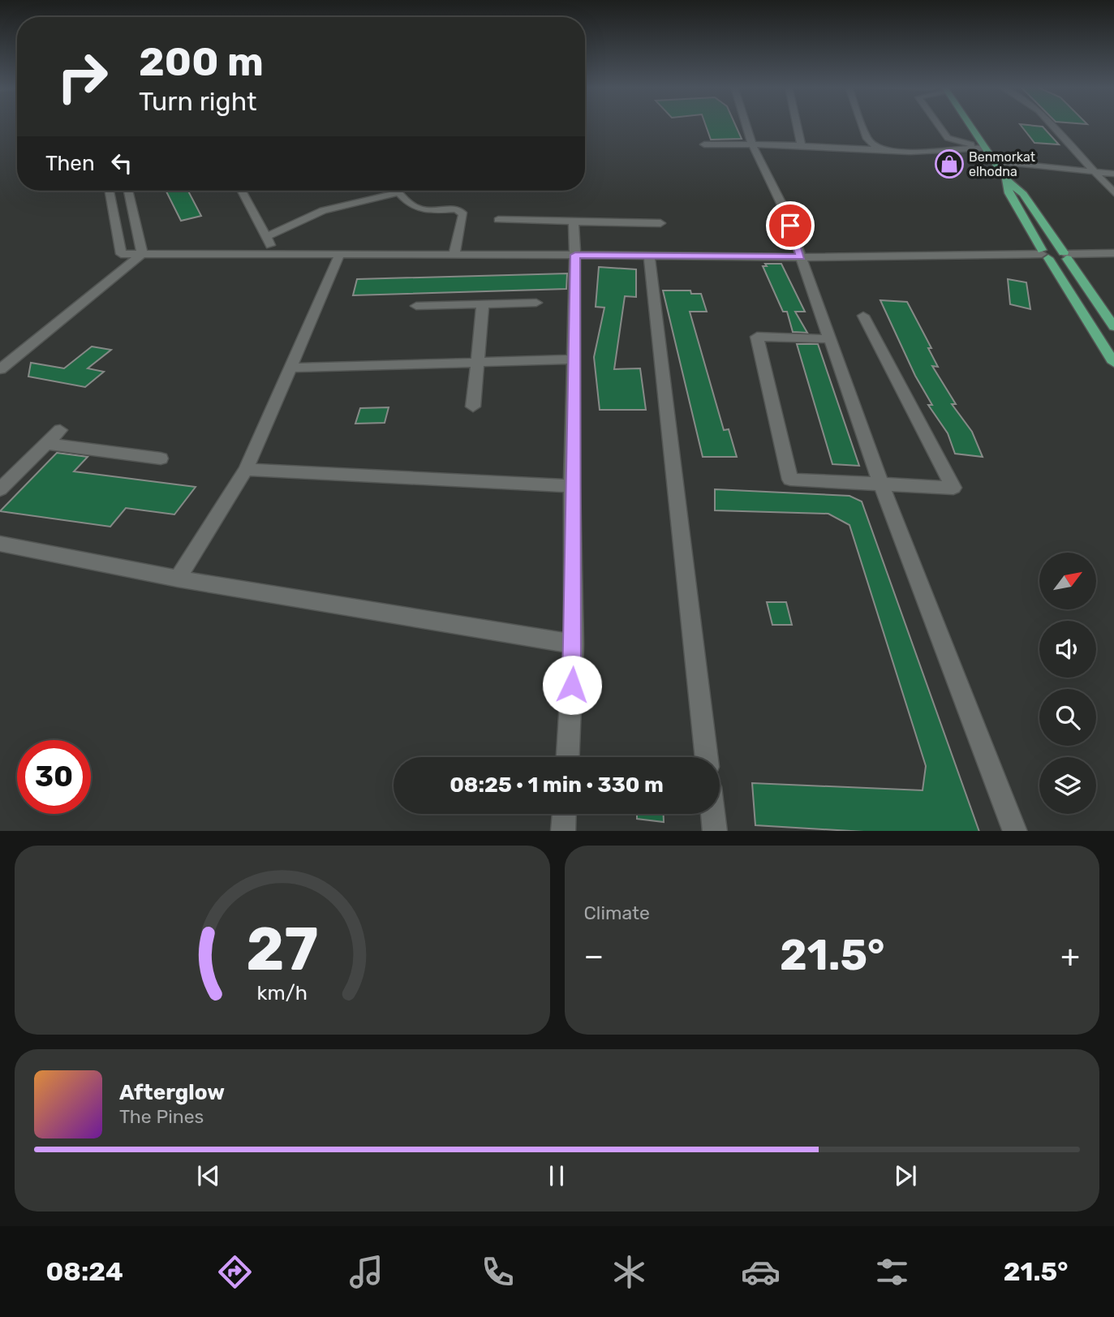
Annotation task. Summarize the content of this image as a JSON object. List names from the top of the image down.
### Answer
{
  "places": {
    "shop": ["Benmorkat elhodna"]
  },
  "north": "top right",
  "page": {
    "turn": ["200 m", "Turn right"],
    "then": "Then",
    "limit": "30",
    "trip": "08:25 · 1 min · 330 m",
    "tile": "Climate",
    "heat": ["−", "21.5°", "+"],
    "song": ["Afterglow", "The Pines"],
    "tabs": ["08:24", "21.5°"],
    "gauge": ["27", "km/h"]
  }
}
